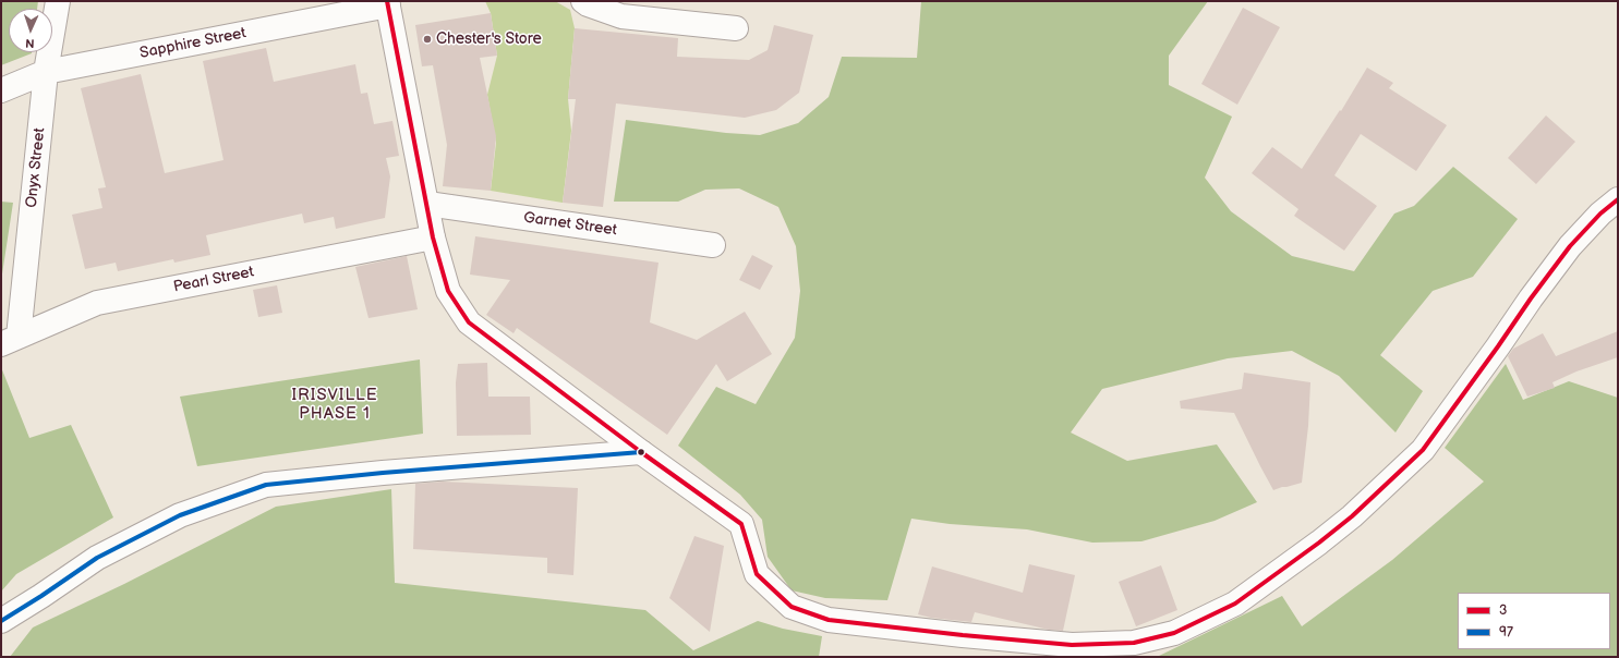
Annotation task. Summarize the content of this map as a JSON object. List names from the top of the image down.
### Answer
{
  "streets": {
    "street": [
      "Sapphire Street",
      "Onyx Street",
      "Garnet Street",
      "Pearl Street"
    ]
  },
  "crossings": [
    ["Sapphire Street", "Onyx Street"],
    ["Onyx Street", "Pearl Street"]
  ],
  "districts": ["IRISVILLE PHASE 1"],
  "places": ["Chester's Store"],
  "lines": ["transit line 3", "transit line 97"],
  "legend": ["3", "97"],
  "north": "bottom"
}
